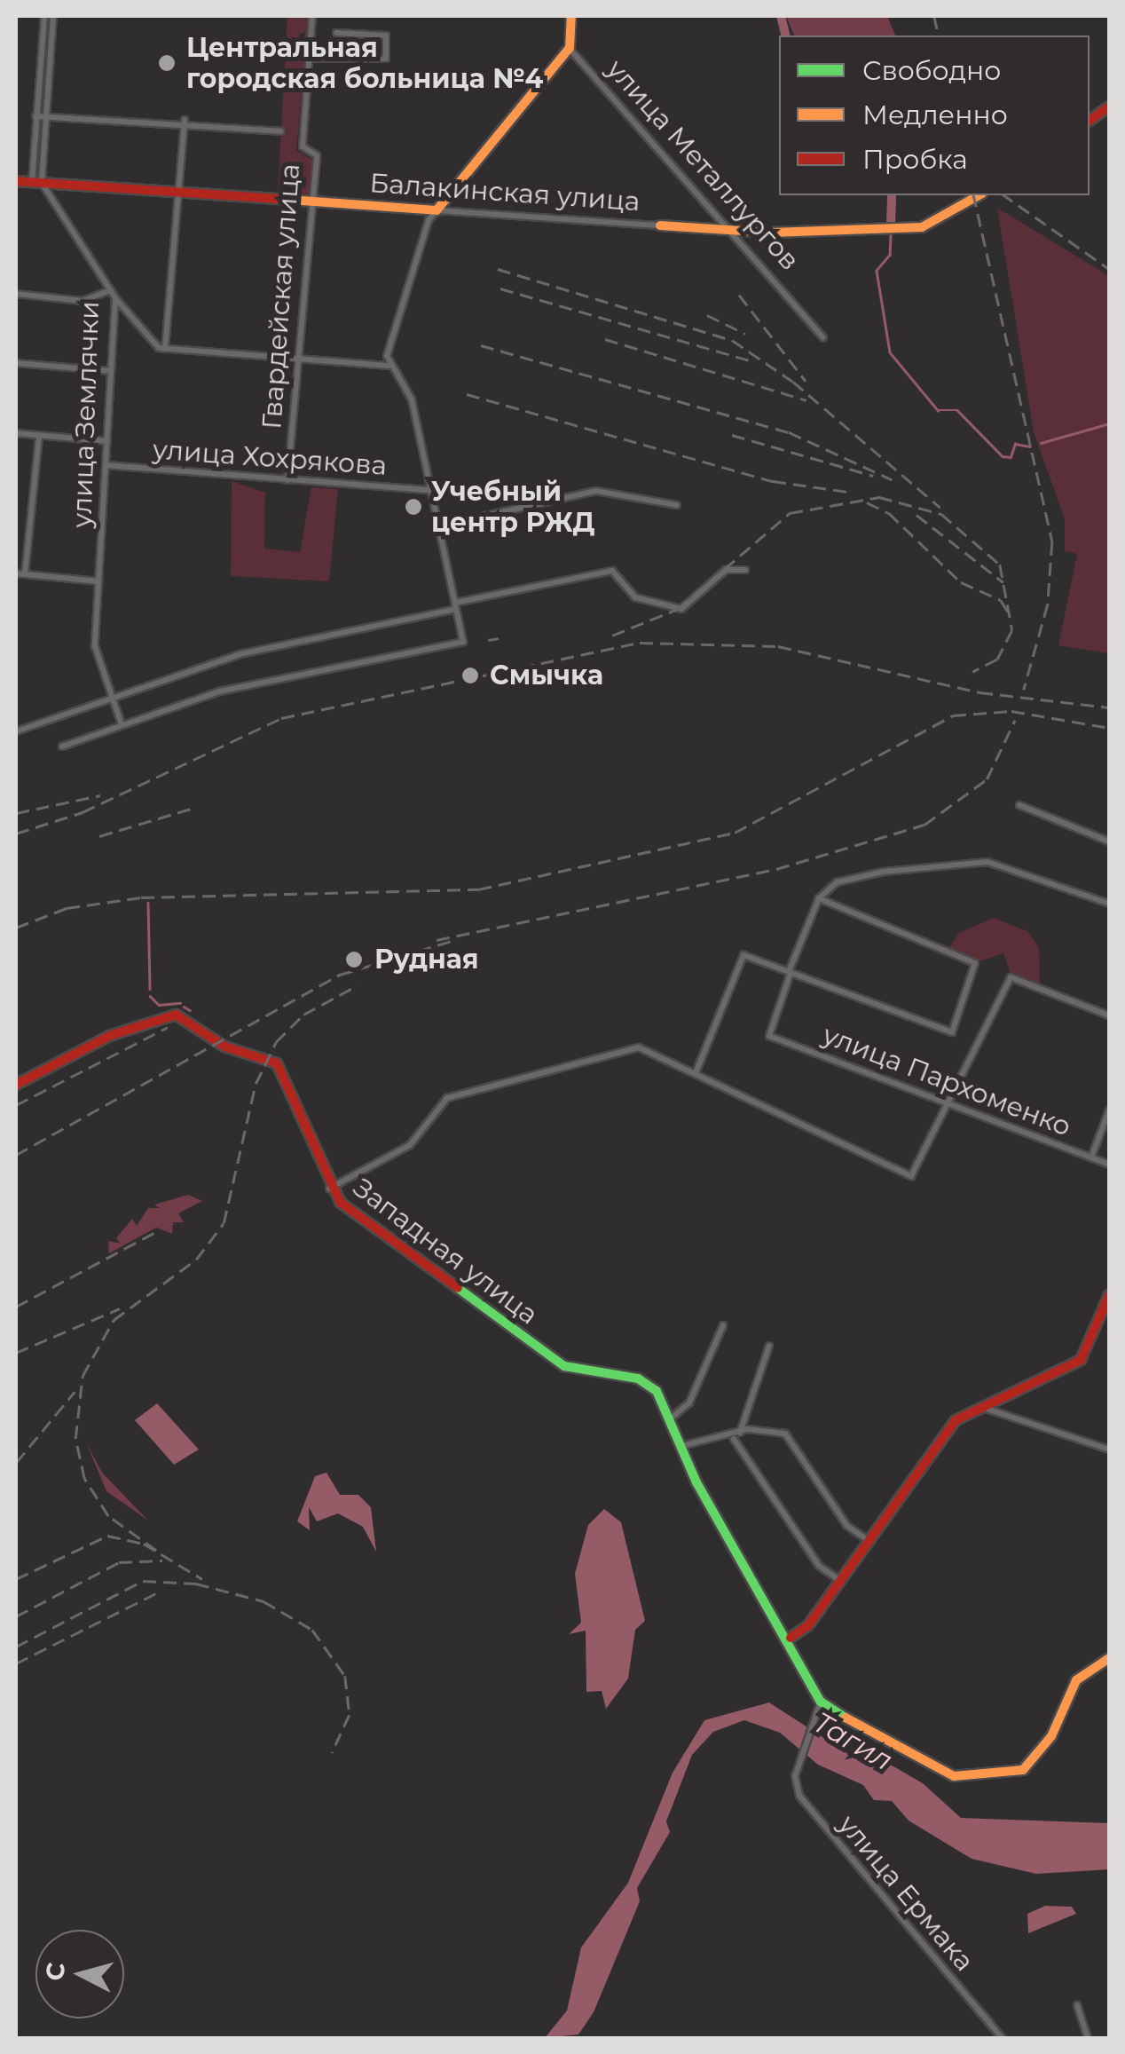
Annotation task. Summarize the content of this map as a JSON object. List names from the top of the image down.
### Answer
{
  "streets": {
    "street": [
      "улица Металлургов",
      "Балакинская улица",
      "Гвардейская улица",
      "улица Землячки",
      "улица Хохрякова",
      "улица Пархоменко",
      "Западная улица",
      "улица Ермака"
    ]
  },
  "crossings": [
    ["улица Металлургов", "Балакинская улица"],
    ["Балакинская улица", "Гвардейская улица"],
    ["Балакинская улица", "улица Землячки"],
    ["Гвардейская улица", "улица Хохрякова"],
    ["улица Землячки", "улица Хохрякова"],
    ["Западная улица", "улица Ермака"]
  ],
  "water": ["Тагил"],
  "places": [
    "Центральная городская больница №4",
    "Учебный центр РЖД",
    "Смычка",
    "Рудная"
  ],
  "legend": ["Свободно", "Медленно", "Пробка"],
  "north": "left"
}
